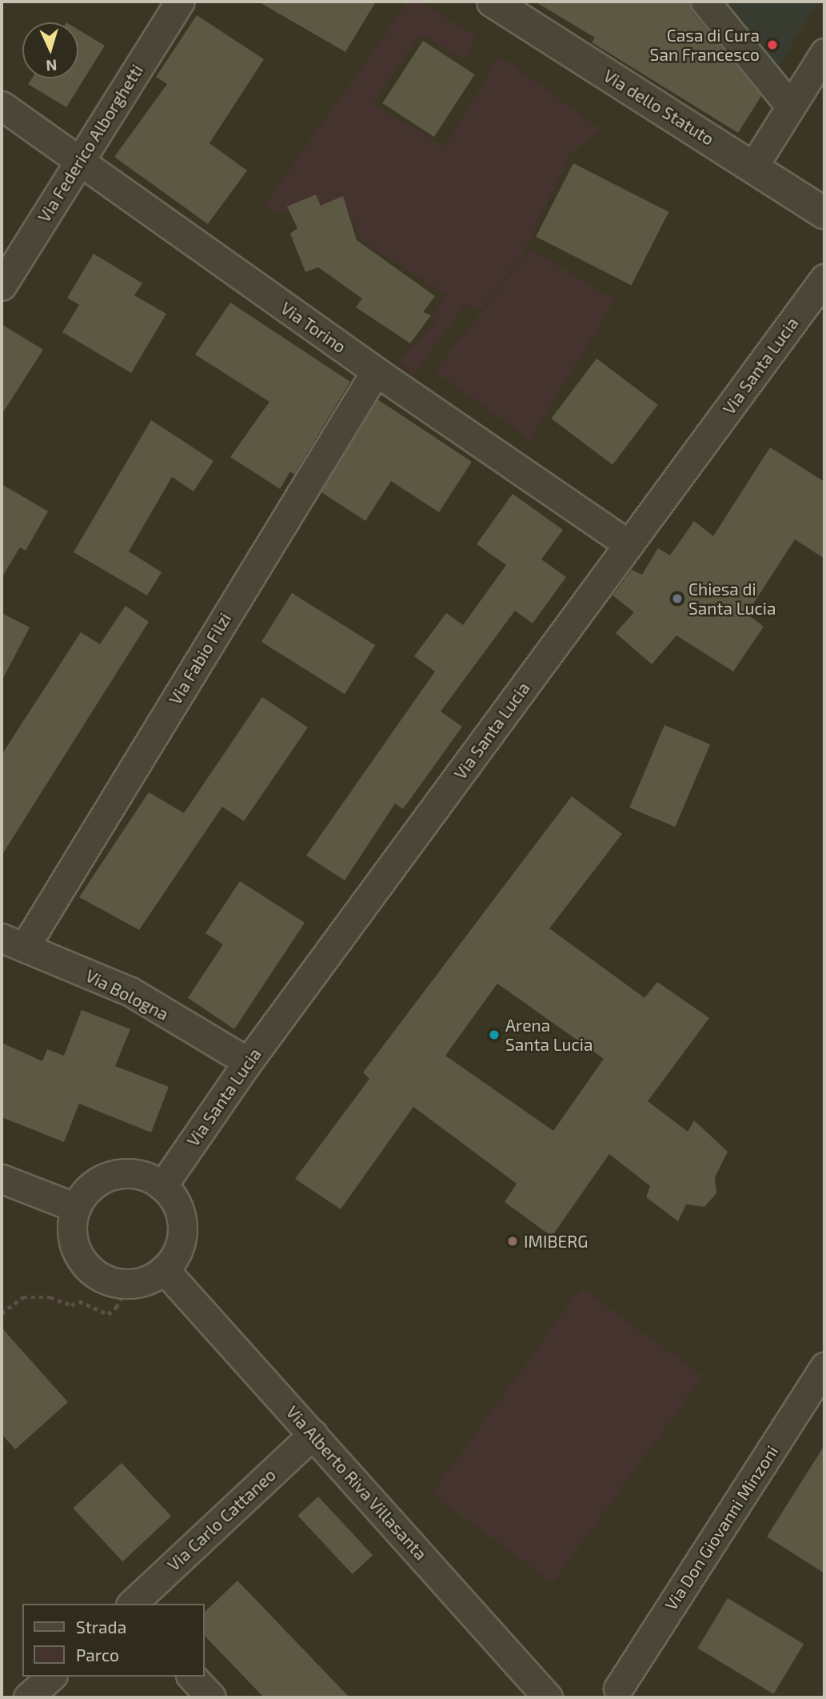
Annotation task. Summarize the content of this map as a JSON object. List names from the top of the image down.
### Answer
{
  "streets": {
    "street": [
      "Via dello Statuto",
      "Via Federico Alborghetti",
      "Via Torino",
      "Via Santa Lucia",
      "Via Fabio Filzi",
      "Via Bologna",
      "Via Alberto Riva Villasanta",
      "Via Carlo Cattaneo",
      "Via Don Giovanni Minzoni"
    ]
  },
  "crossings": [
    ["Via Federico Alborghetti", "Via Torino"],
    ["Via Torino", "Via Santa Lucia"],
    ["Via Torino", "Via Fabio Filzi"],
    ["Via Santa Lucia", "Via Bologna"],
    ["Via Santa Lucia", "Via Alberto Riva Villasanta"],
    ["Via Fabio Filzi", "Via Bologna"],
    ["Via Alberto Riva Villasanta", "Via Carlo Cattaneo"]
  ],
  "places": [
    "Casa di Cura San Francesco",
    "Chiesa di Santa Lucia",
    "Arena Santa Lucia",
    "IMIBERG"
  ],
  "legend": ["Strada", "Parco"],
  "north": "bottom"
}
